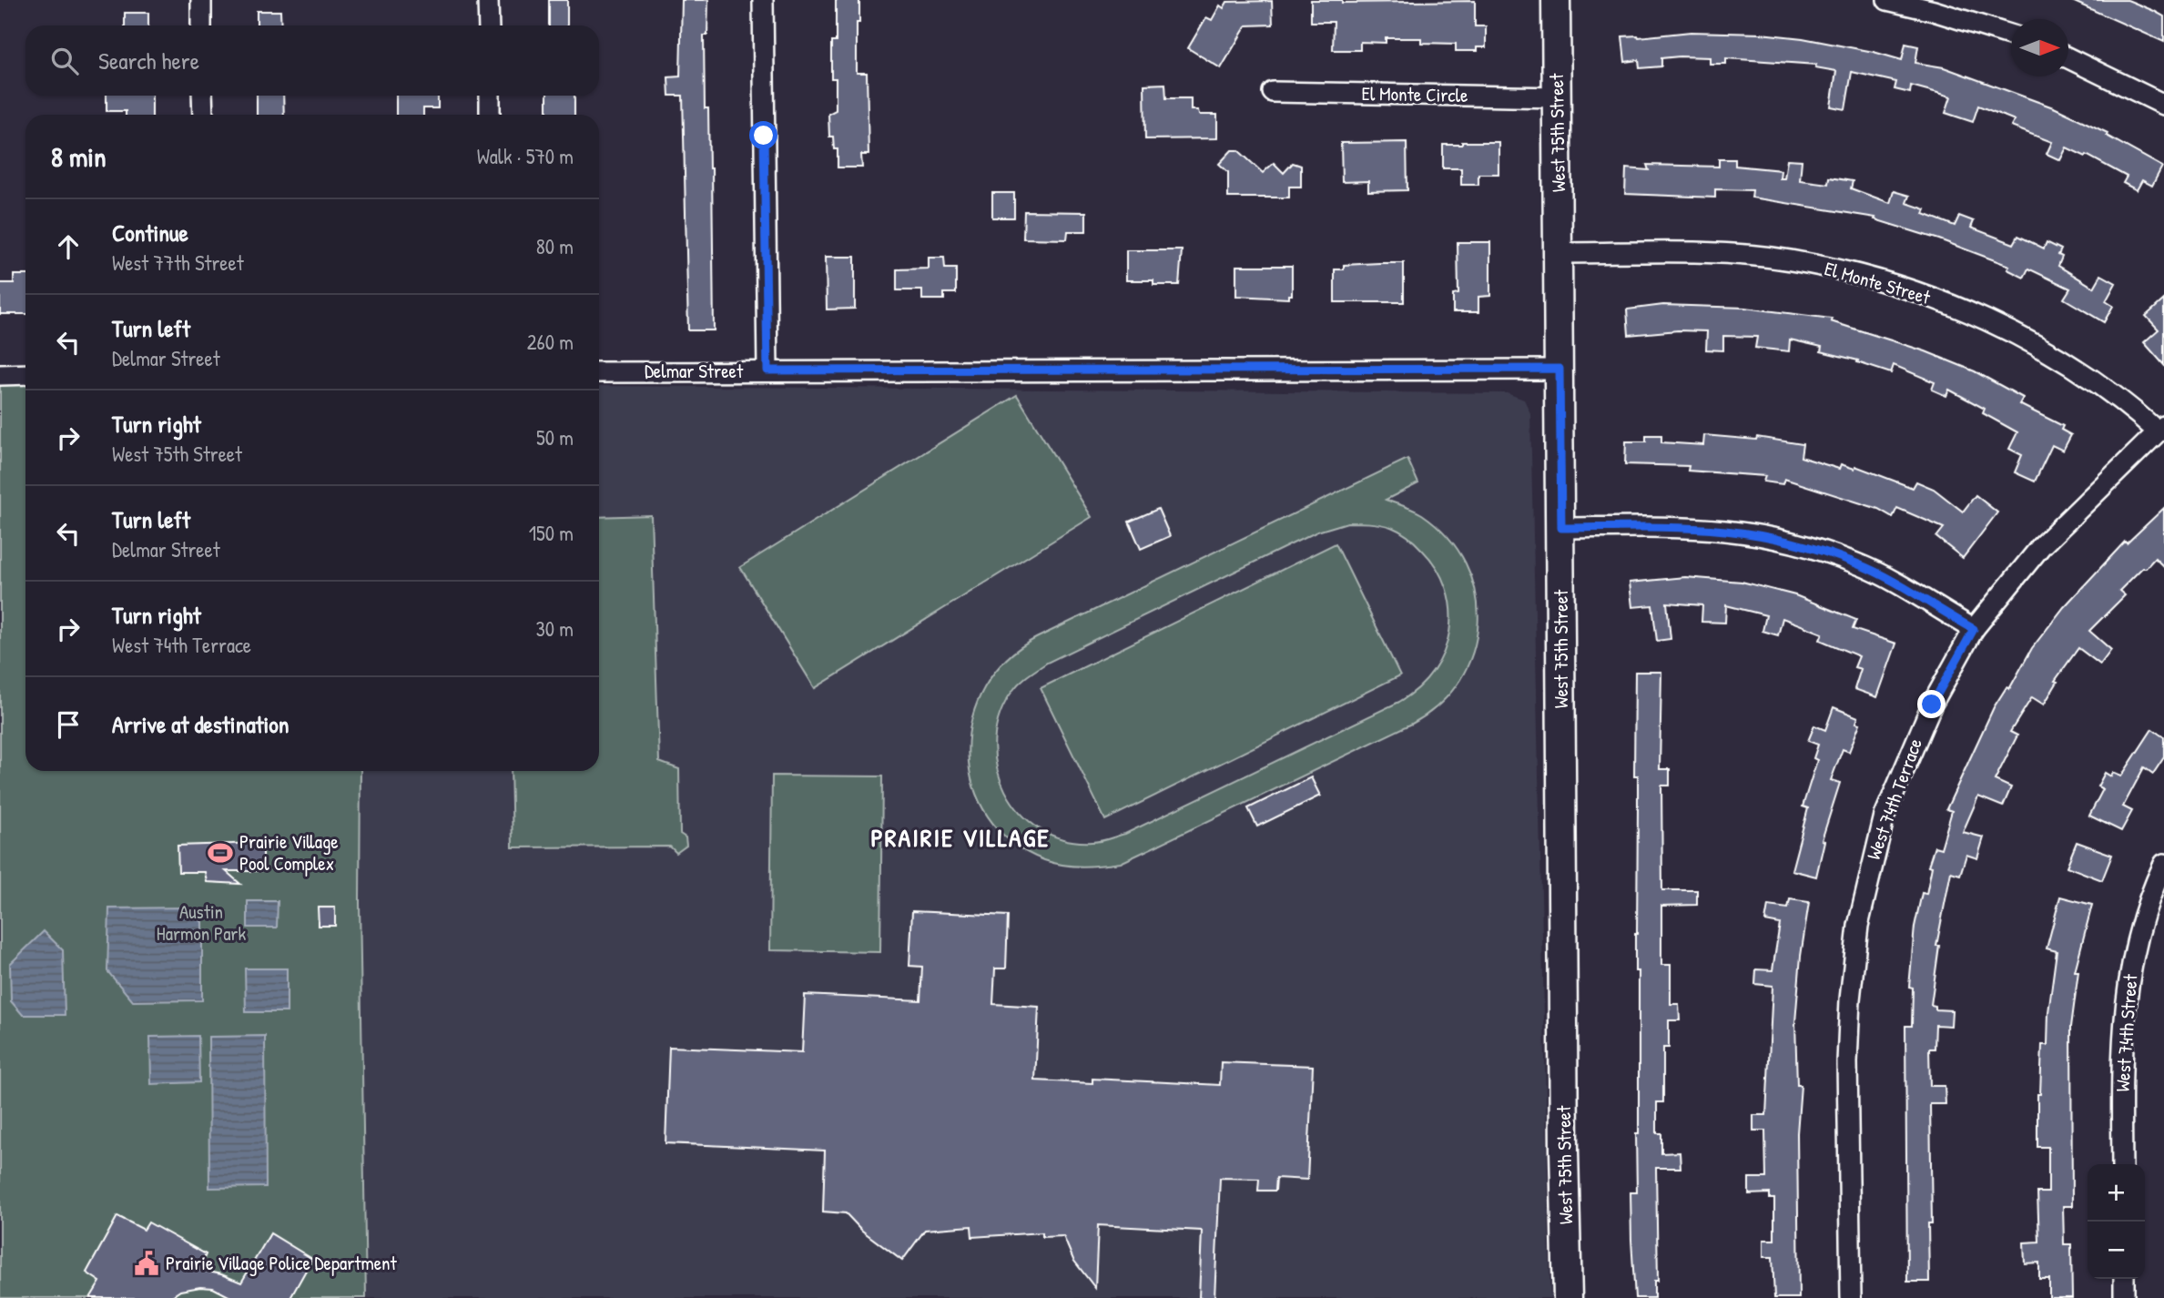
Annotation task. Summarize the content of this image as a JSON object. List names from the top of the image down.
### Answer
{
  "streets": {
    "main road": ["West 75th Street"],
    "street": [
      "El Monte Circle",
      "El Monte Street",
      "Delmar Street",
      "West 74th Terrace",
      "West 74th Street"
    ]
  },
  "crossings": [
    ["El Monte Circle", "West 75th Street"],
    ["West 75th Street", "El Monte Street"],
    ["West 75th Street", "Delmar Street"],
    ["El Monte Street", "West 74th Terrace"]
  ],
  "districts": ["PRAIRIE VILLAGE"],
  "parks": ["Austin Harmon Park"],
  "places": {
    "sports": ["Prairie Village Pool Complex"],
    "public building": ["Prairie Village Police Department"]
  },
  "north": "right",
  "page": {
    "search": "Search here",
    "heading": ["8 min", "Walk · 570 m"],
    "list": [
      ["Continue", "West 77th Street", "80 m"],
      ["Turn left", "Delmar Street", "260 m"],
      ["Turn right", "West 75th Street", "50 m"],
      ["Turn left", "Delmar Street", "150 m"],
      ["Turn right", "West 74th Terrace", "30 m"],
      "Arrive at destination"
    ],
    "map_buttons": ["+", "−"]
  }
}
